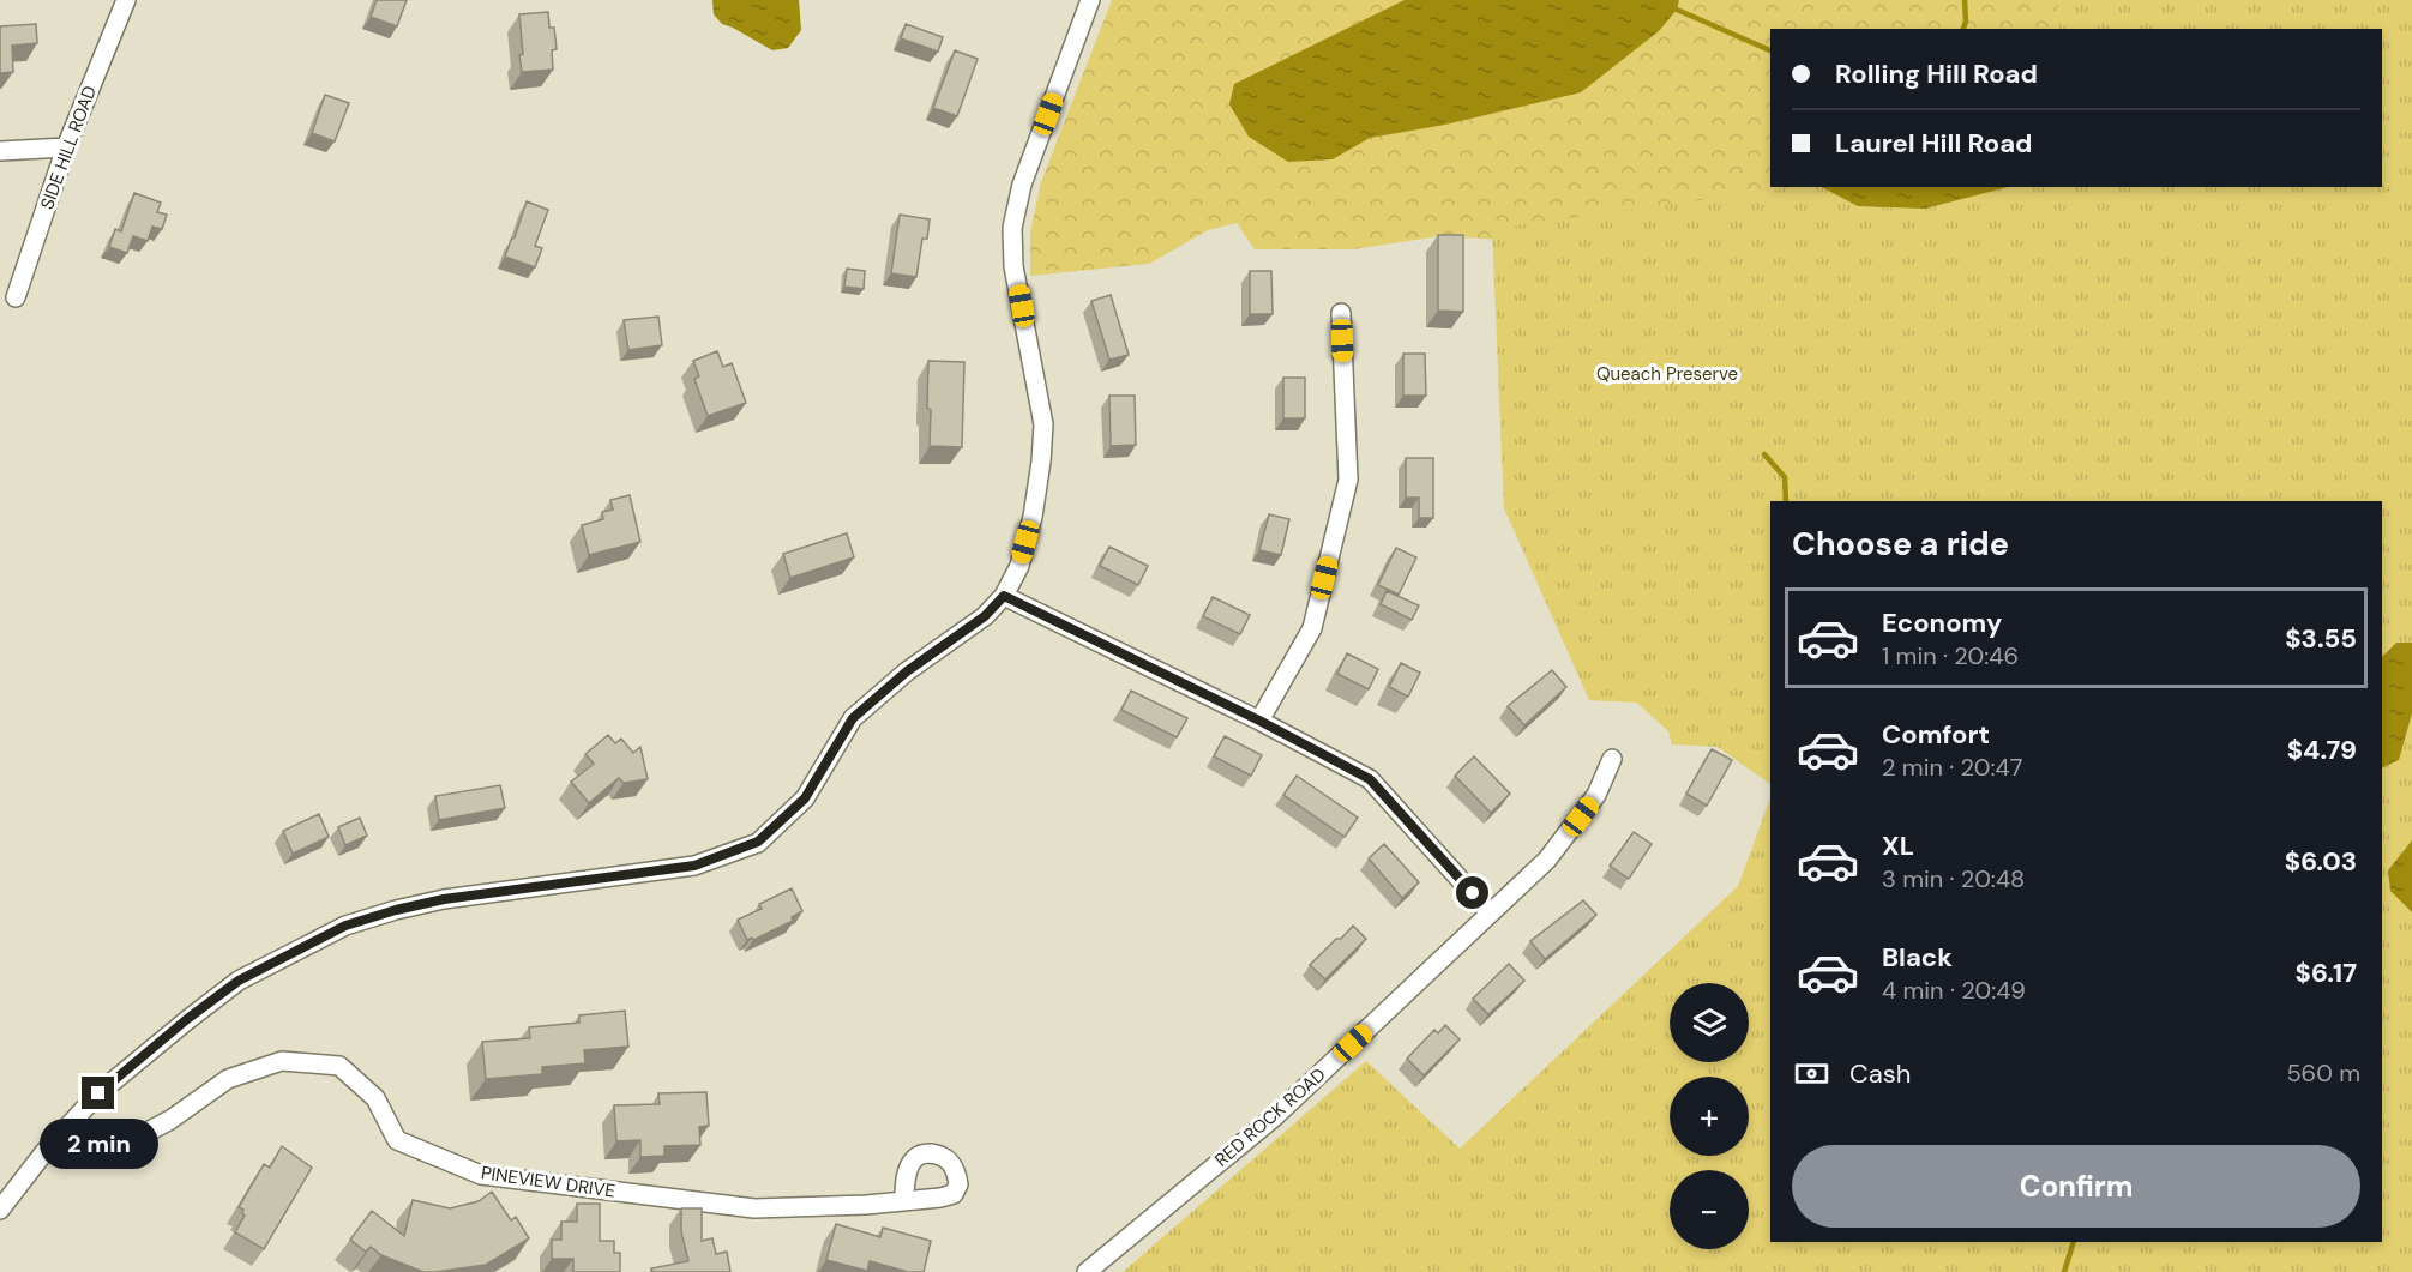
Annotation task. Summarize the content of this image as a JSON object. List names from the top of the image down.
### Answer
{
  "streets": {
    "street": ["SIDE HILL ROAD", "RED ROCK ROAD", "PINEVIEW DRIVE"]
  },
  "parks": ["Queach Preserve"],
  "page": {
    "banner": ["Rolling Hill Road", "Laurel Hill Road"],
    "heading": "Choose a ride",
    "list": [
      {
        "name": "Economy",
        "note": "1 min · 20:46",
        "value": "$3.55"
      },
      {
        "name": "Comfort",
        "note": "2 min · 20:47",
        "value": "$4.79"
      },
      {
        "name": "XL",
        "note": "3 min · 20:48",
        "value": "$6.03"
      },
      {
        "name": "Black",
        "note": "4 min · 20:49",
        "value": "$6.17"
      }
    ],
    "map_buttons": ["+", "−"],
    "pay": ["Cash", "560 m"],
    "bubble": "2 min",
    "buttons": "Confirm"
  }
}
